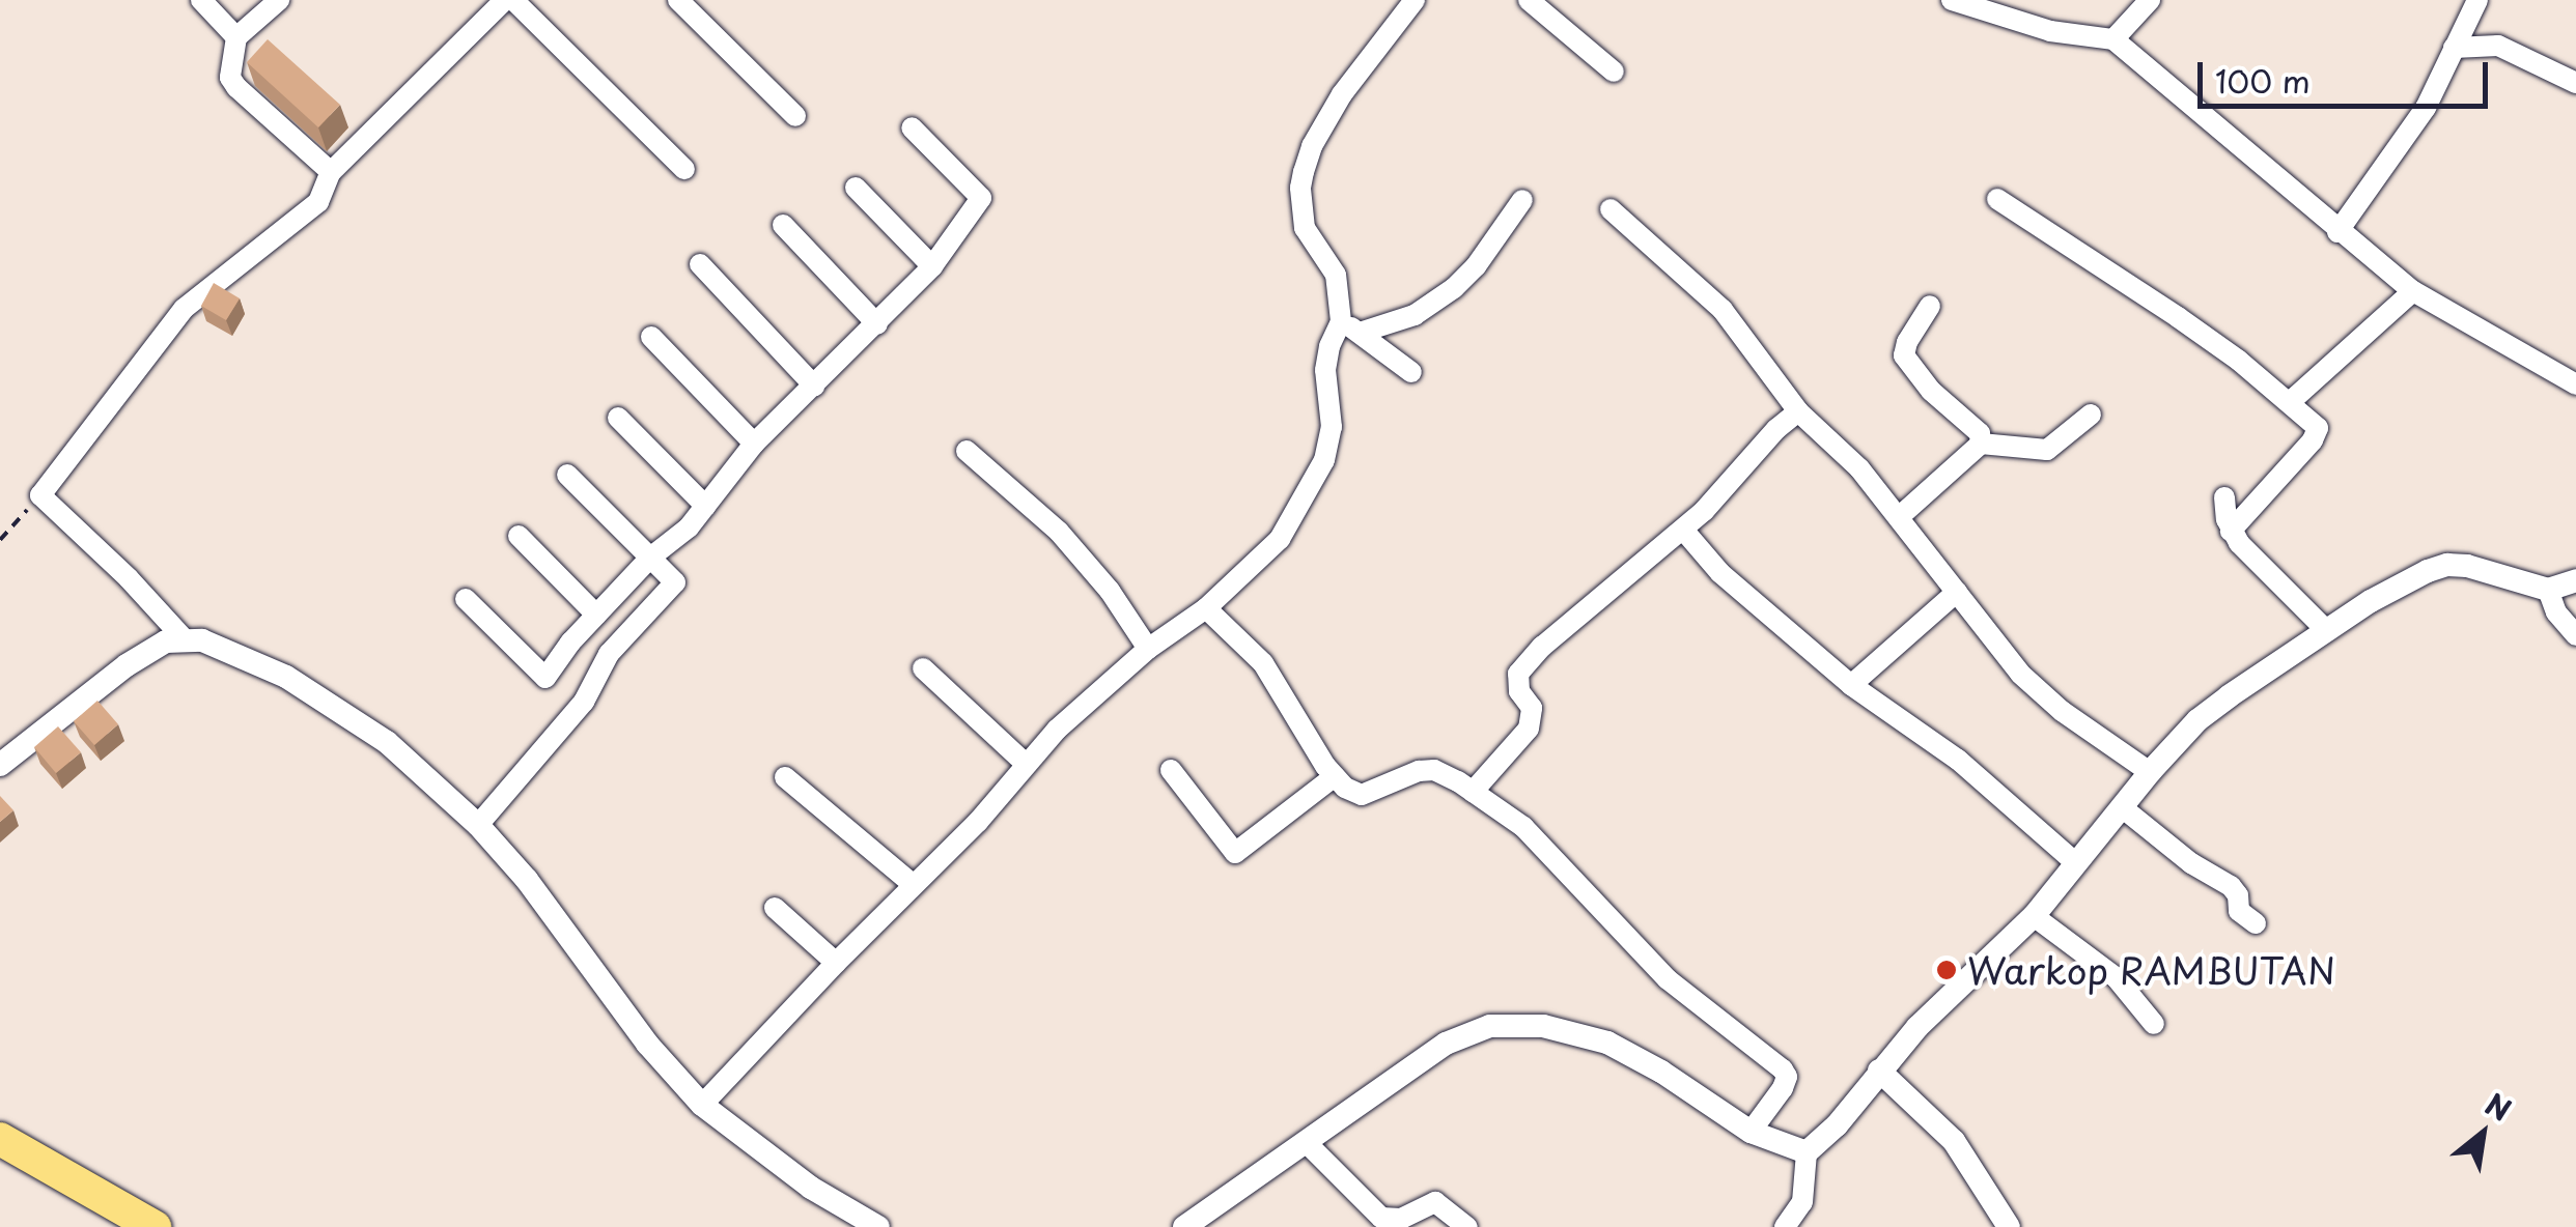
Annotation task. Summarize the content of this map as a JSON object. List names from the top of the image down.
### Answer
{
  "places": ["Warkop RAMBUTAN"],
  "scale_bar": "100 m",
  "north": "top right"
}
